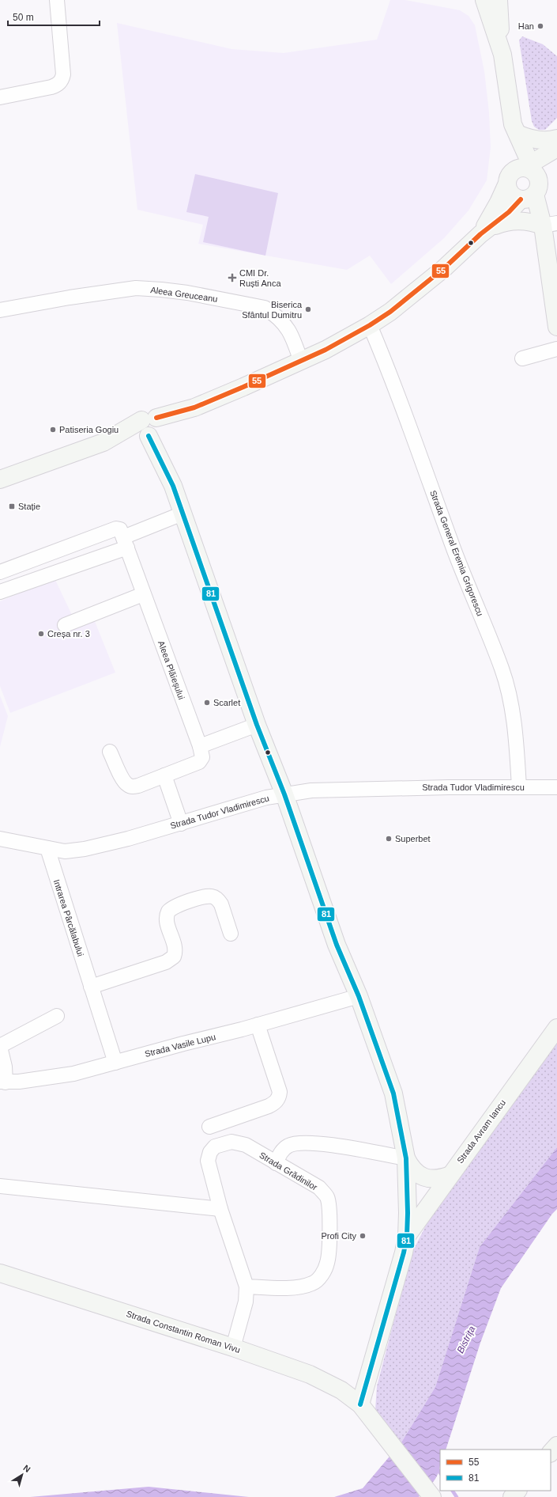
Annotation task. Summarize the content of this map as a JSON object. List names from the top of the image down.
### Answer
{
  "streets": {
    "street": [
      "Aleea Greuceanu",
      "Strada General Eremia Grigorescu",
      "Aleea Plăieșului",
      "Strada Tudor Vladimirescu",
      "Intrarea Pârcălabului",
      "Strada Vasile Lupu",
      "Strada Avram Iancu",
      "Strada Grădinilor",
      "Strada Constantin Roman Vivu"
    ]
  },
  "crossings": [
    ["Strada General Eremia Grigorescu", "Strada Tudor Vladimirescu"],
    ["Strada Tudor Vladimirescu", "Intrarea Pârcălabului"],
    ["Intrarea Pârcălabului", "Strada Vasile Lupu"],
    ["Strada Grădinilor", "Strada Constantin Roman Vivu"]
  ],
  "water": ["Bistrița"],
  "places": {
    "other": [
      "Han",
      "Biserica Sfântul Dumitru",
      "Patiseria Gogiu",
      "Creșa nr. 3",
      "Scarlet",
      "Superbet",
      "Profi City"
    ],
    "health": ["CMI Dr. Ruști Anca"],
    "transit": ["Stație"]
  },
  "lines": ["transit line 55", "transit line 81"],
  "legend": ["55", "81"],
  "scale_bar": "50 m",
  "north": "top right"
}
